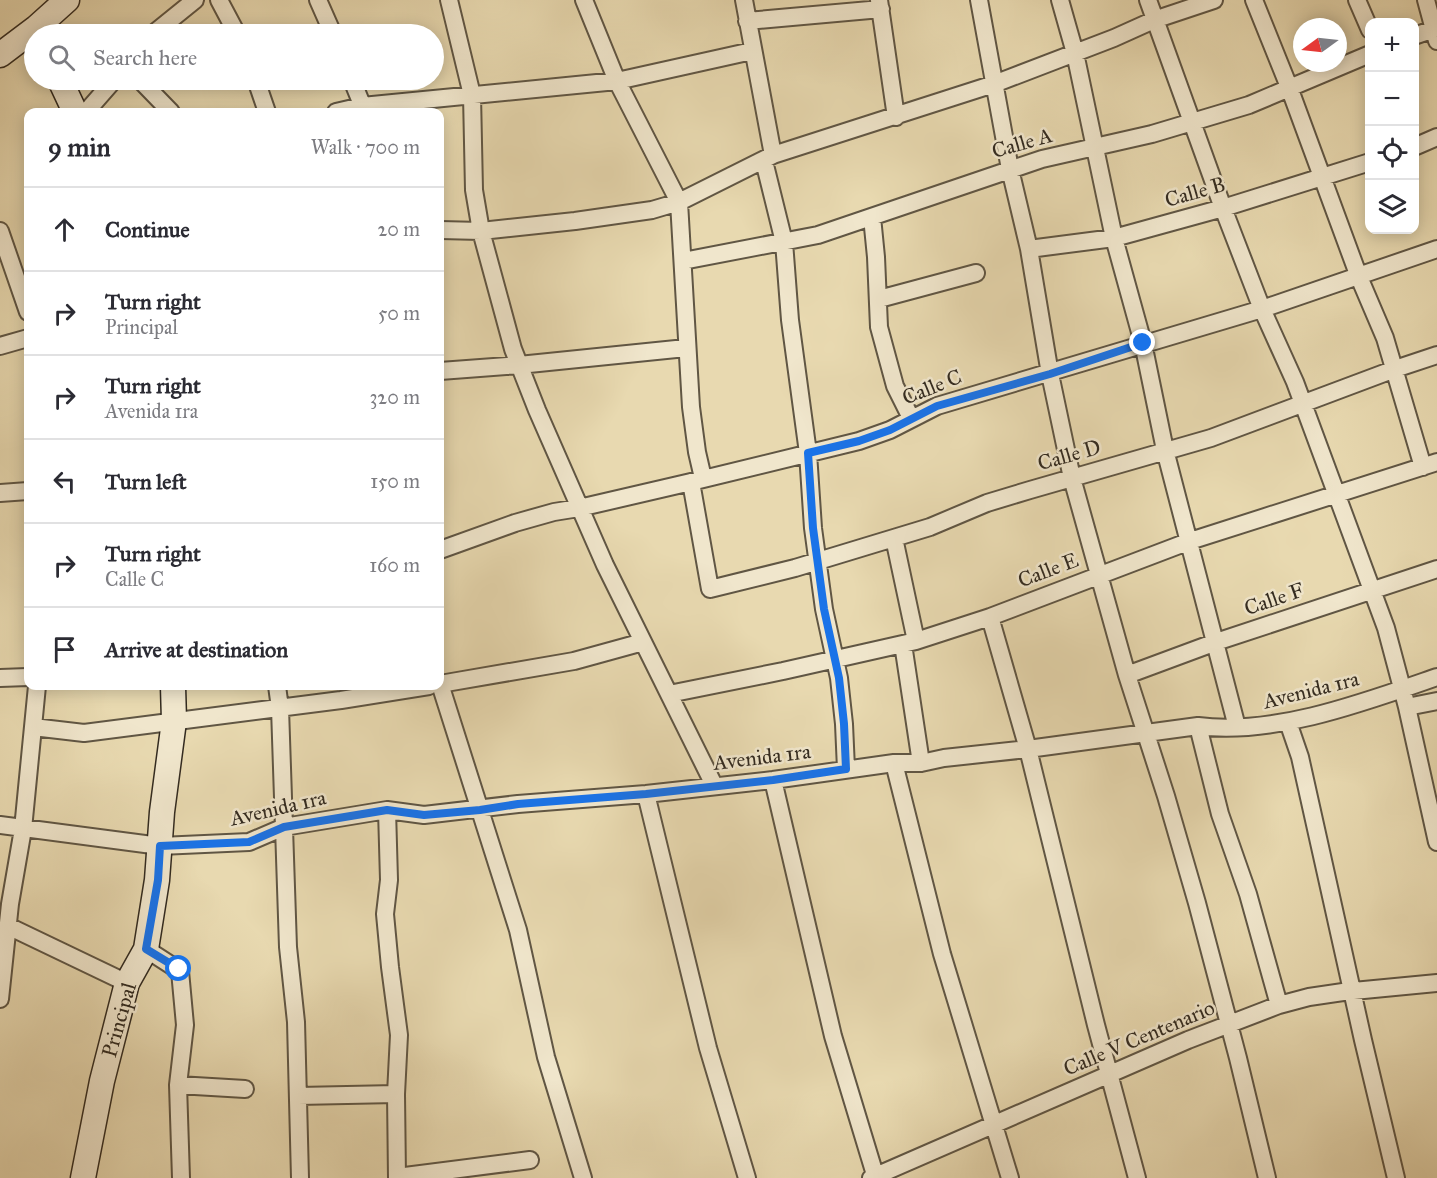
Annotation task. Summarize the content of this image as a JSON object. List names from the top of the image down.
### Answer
{
  "streets": {
    "street": [
      "Calle A",
      "Calle B",
      "Calle C",
      "Calle D",
      "Calle E",
      "Calle F",
      "Avenida 1ra",
      "Principal",
      "Calle V Centenario"
    ]
  },
  "crossings": [
    ["Calle C", "Calle D"],
    ["Avenida 1ra", "Principal"]
  ],
  "north": "left",
  "page": {
    "map_buttons": ["+", "−"],
    "search": "Search here",
    "heading": ["9 min", "Walk · 700 m"],
    "list": [
      ["Continue", "20 m"],
      ["Turn right", "Principal", "50 m"],
      ["Turn right", "Avenida 1ra", "320 m"],
      ["Turn left", "150 m"],
      ["Turn right", "Calle C", "160 m"],
      "Arrive at destination"
    ]
  }
}
